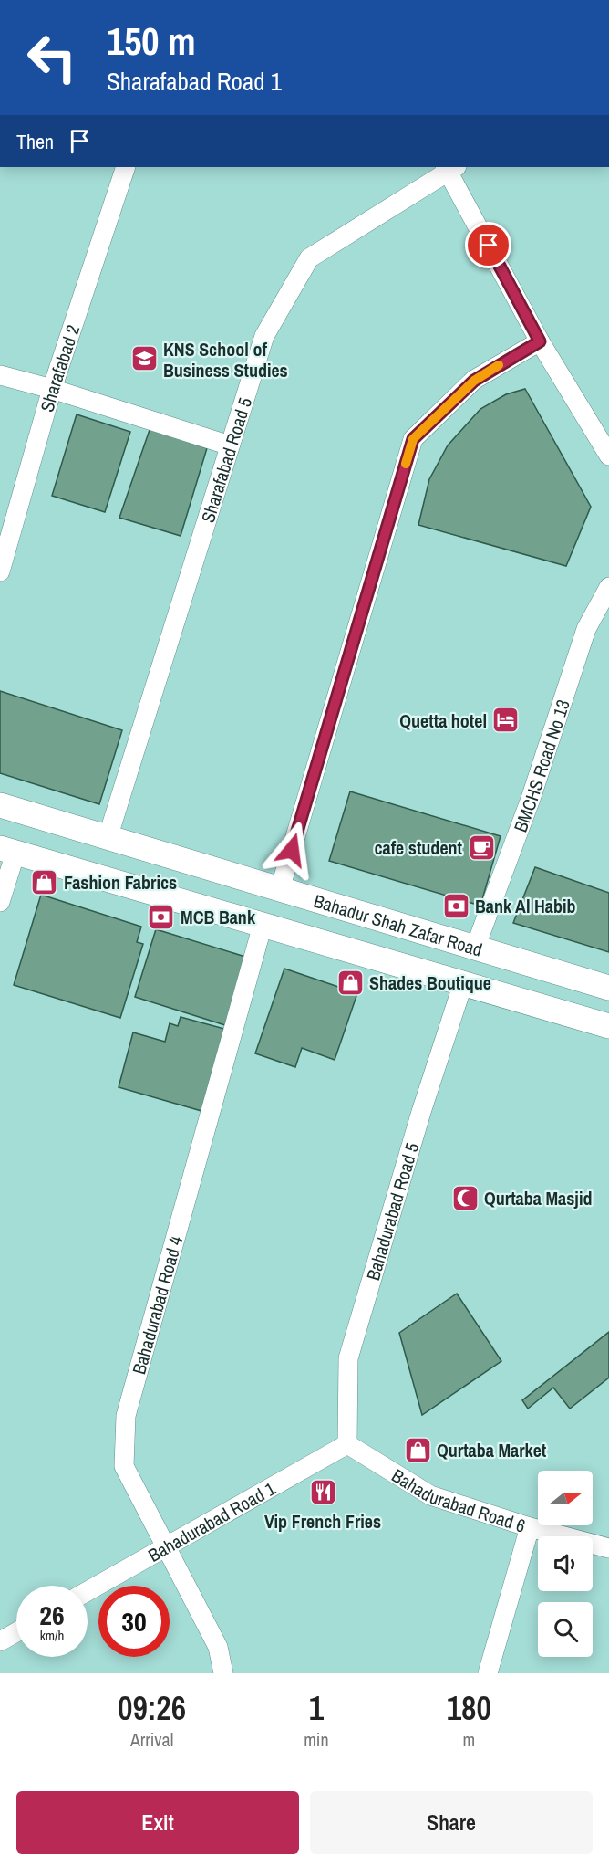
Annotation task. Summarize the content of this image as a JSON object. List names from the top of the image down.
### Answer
{
  "streets": {
    "street": [
      "Sharafabad 2",
      "Sharafabad Road 5",
      "BMCHS Road No 13",
      "Bahadur Shah Zafar Road",
      "Bahadurabad Road 5",
      "Bahadurabad Road 4",
      "Bahadurabad Road 6",
      "Bahadurabad Road 1"
    ]
  },
  "crossings": [
    ["Sharafabad Road 5", "Bahadur Shah Zafar Road"],
    ["BMCHS Road No 13", "Bahadur Shah Zafar Road"],
    ["Bahadurabad Road 5", "Bahadurabad Road 6"],
    ["Bahadurabad Road 5", "Bahadurabad Road 1"],
    ["Bahadurabad Road 4", "Bahadurabad Road 1"],
    ["Bahadurabad Road 6", "Bahadurabad Road 1"]
  ],
  "places": {
    "school or university": ["KNS School of Business Studies"],
    "hotel": ["Quetta hotel"],
    "cafe": ["cafe student"],
    "shop": ["Fashion Fabrics", "Shades Boutique", "Qurtaba Market"],
    "bank": ["Bank Al Habib", "MCB Bank"],
    "mosque": ["Qurtaba Masjid"],
    "restaurant": ["Vip French Fries"]
  },
  "north": "right",
  "page": {
    "turn": ["150 m", "Sharafabad Road 1"],
    "then": "Then",
    "speed": "26 km/h",
    "limit": "30",
    "eta": [
      "09:26",
      "Arrival",
      "1",
      "min",
      "180",
      "m"
    ],
    "buttons": ["Exit", "Share"]
  }
}
